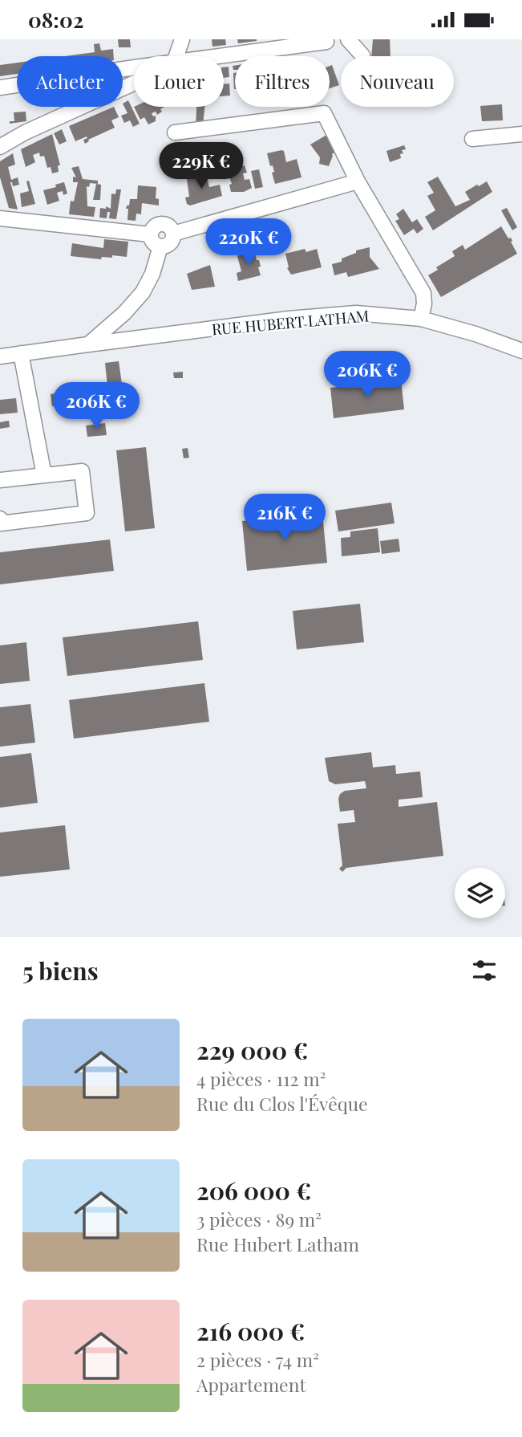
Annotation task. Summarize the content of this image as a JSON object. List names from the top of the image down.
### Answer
{
  "streets": {
    "street": ["RUE HUBERT LATHAM"]
  },
  "page": {
    "status": "08:02",
    "chip": [
      "Acheter",
      "Louer",
      "Filtres",
      "Nouveau"
    ],
    "price": [
      "229K €",
      "220K €",
      "206K €",
      "206K €",
      "216K €"
    ],
    "heading": "5 biens",
    "list": [
      {
        "name": "229 000 €",
        "note": "4 pièces · 112 m² · Rue du Clos l'Évêque"
      },
      {
        "name": "206 000 €",
        "note": "3 pièces · 89 m² · Rue Hubert Latham"
      },
      {
        "name": "216 000 €",
        "note": "2 pièces · 74 m² · Appartement"
      }
    ]
  }
}
